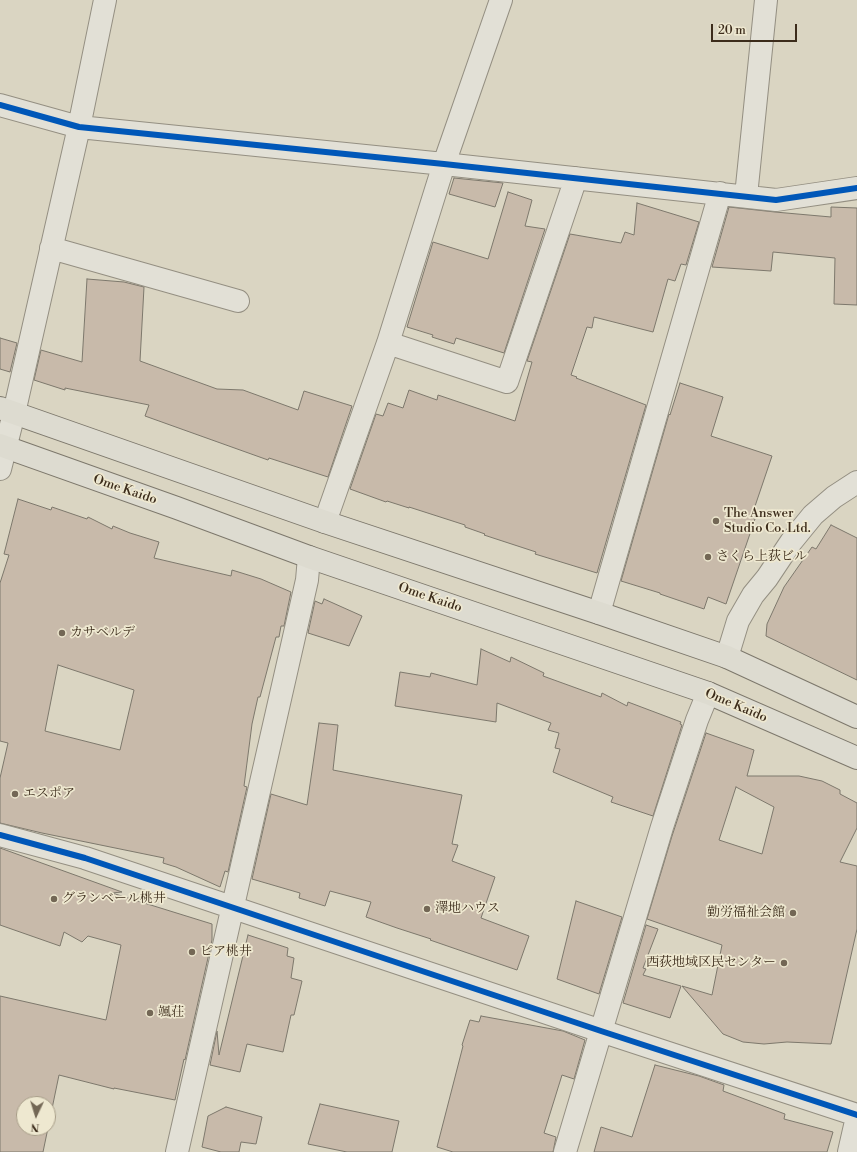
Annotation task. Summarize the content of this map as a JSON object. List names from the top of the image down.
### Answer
{
  "streets": {
    "main road": ["Ome Kaido"]
  },
  "places": [
    "The Answer Studio Co. Ltd.",
    "さくら上荻ビル",
    "カサベルデ",
    "エスポア",
    "グランベール桃井",
    "澤地ハウス",
    "勤労福祉会館",
    "ピア桃井",
    "西荻地域区民センター",
    "颯荘"
  ],
  "scale_bar": "20 m",
  "north": "bottom"
}
